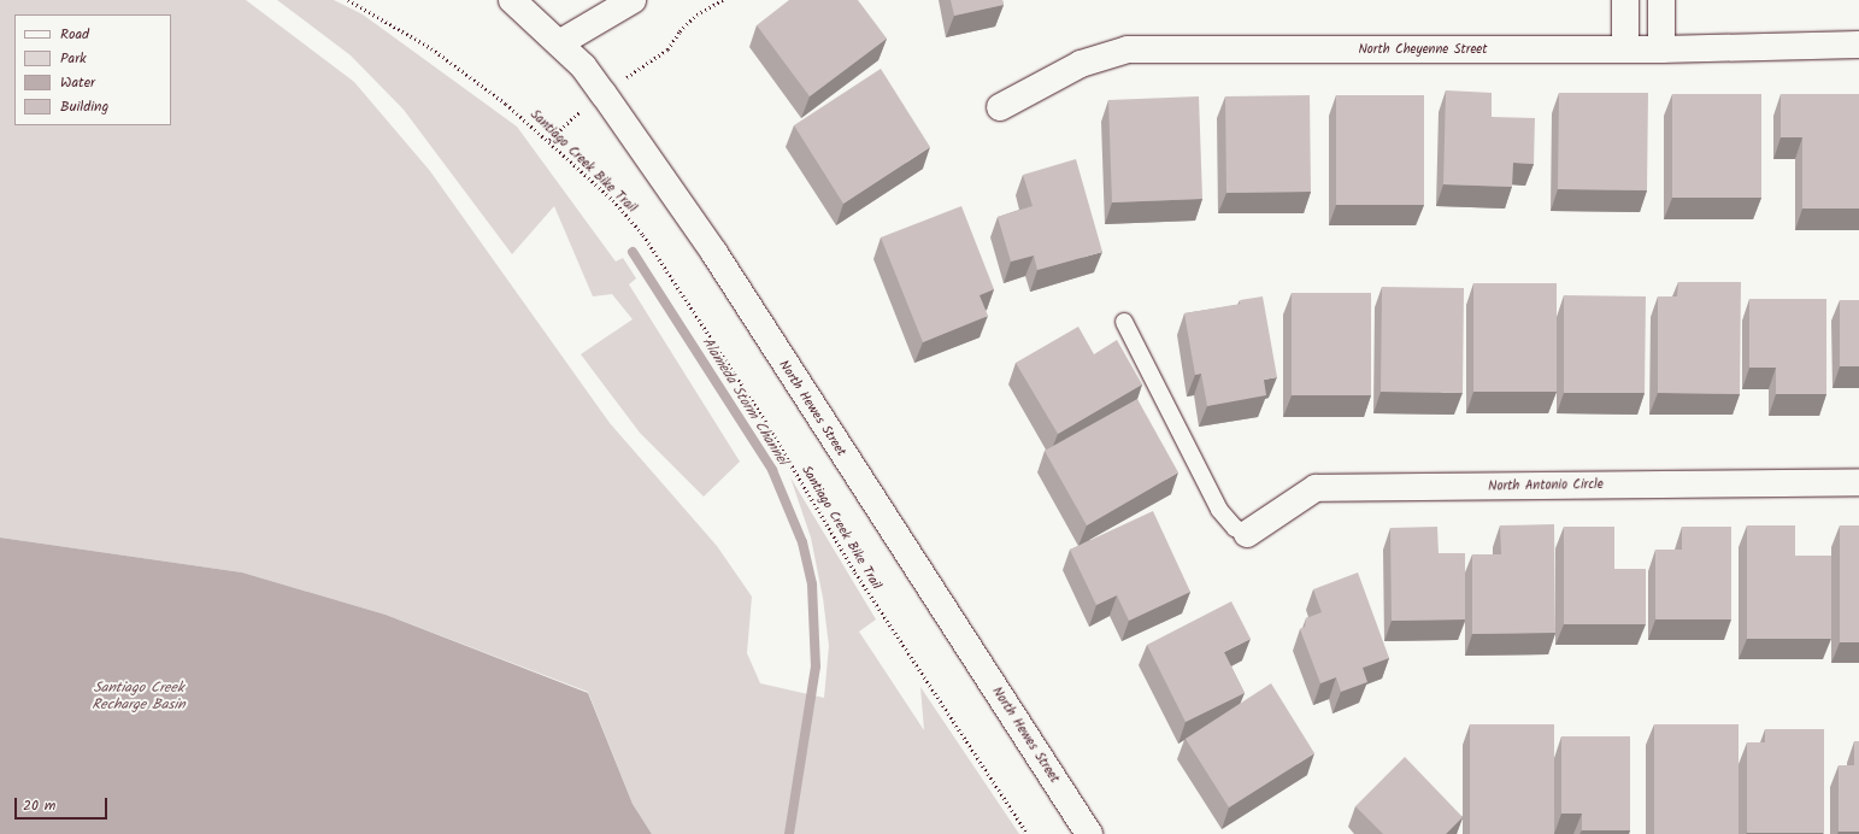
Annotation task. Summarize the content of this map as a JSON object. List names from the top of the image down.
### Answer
{
  "streets": {
    "street": ["North Cheyenne Street", "North Hewes Street", "North Antonio Circle"],
    "path": ["Santiago Creek Bike Trail"]
  },
  "water": ["Alameda Storm Channel", "Santiago Creek Recharge Basin"],
  "legend": [
    "Road",
    "Park",
    "Water",
    "Building"
  ],
  "scale_bar": "20 m"
}
